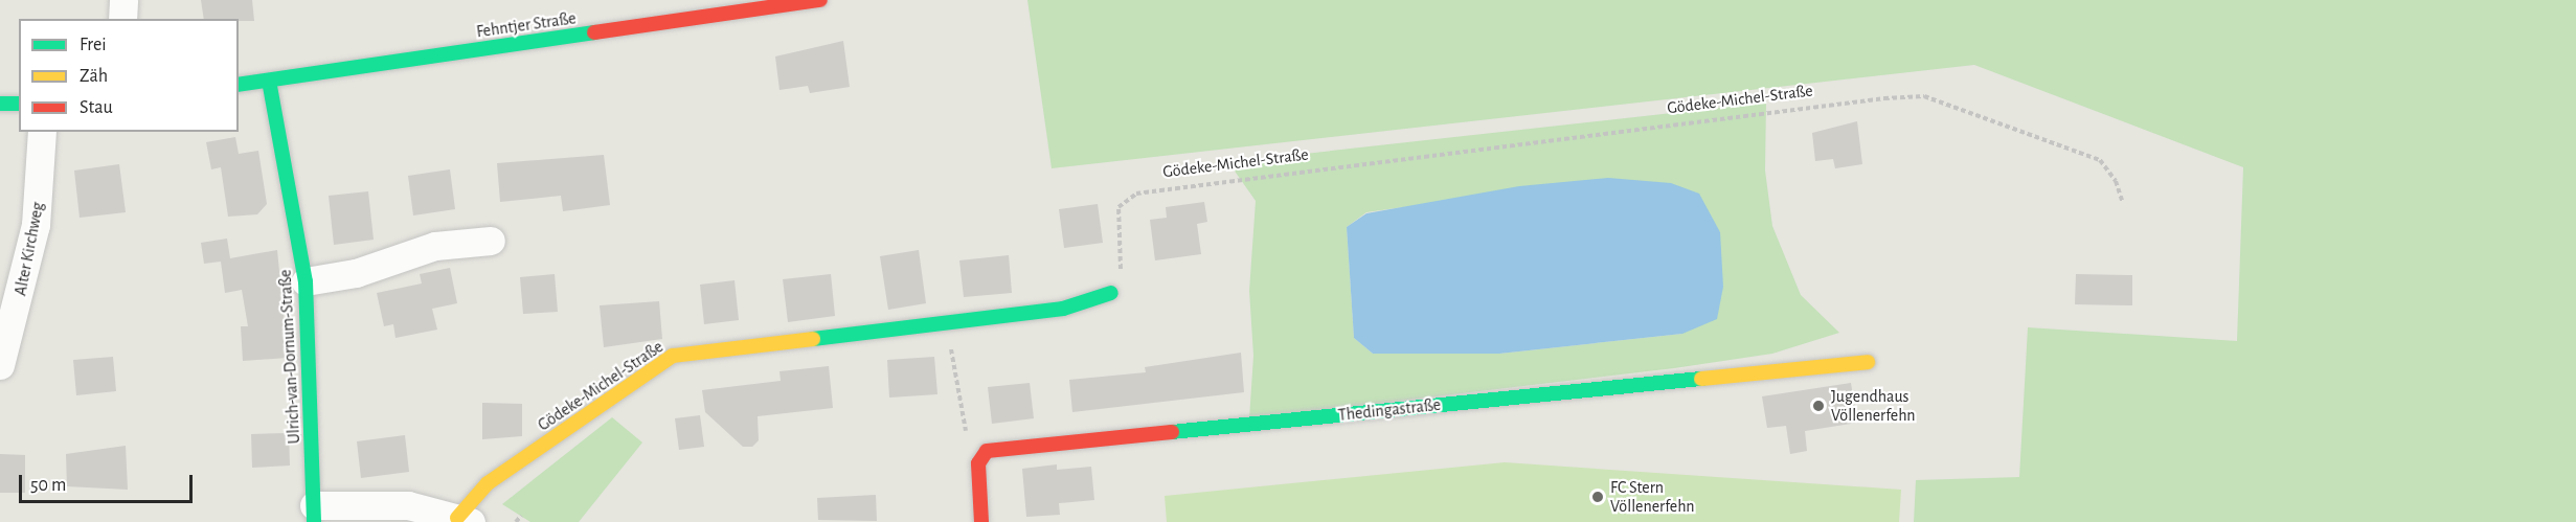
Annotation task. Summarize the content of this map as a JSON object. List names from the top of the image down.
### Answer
{
  "streets": {
    "street": [
      "Fehntjer Straße",
      "Gödeke-Michel-Straße",
      "Alter Kirchweg",
      "Ulrich-van-Dornum-Straße",
      "Thedingastraße"
    ]
  },
  "crossings": [
    ["Fehntjer Straße", "Ulrich-van-Dornum-Straße"]
  ],
  "places": ["Jugendhaus Völlenerfehn", "FC Stern Völlenerfehn"],
  "legend": ["Frei", "Zäh", "Stau"],
  "scale_bar": "50 m"
}
